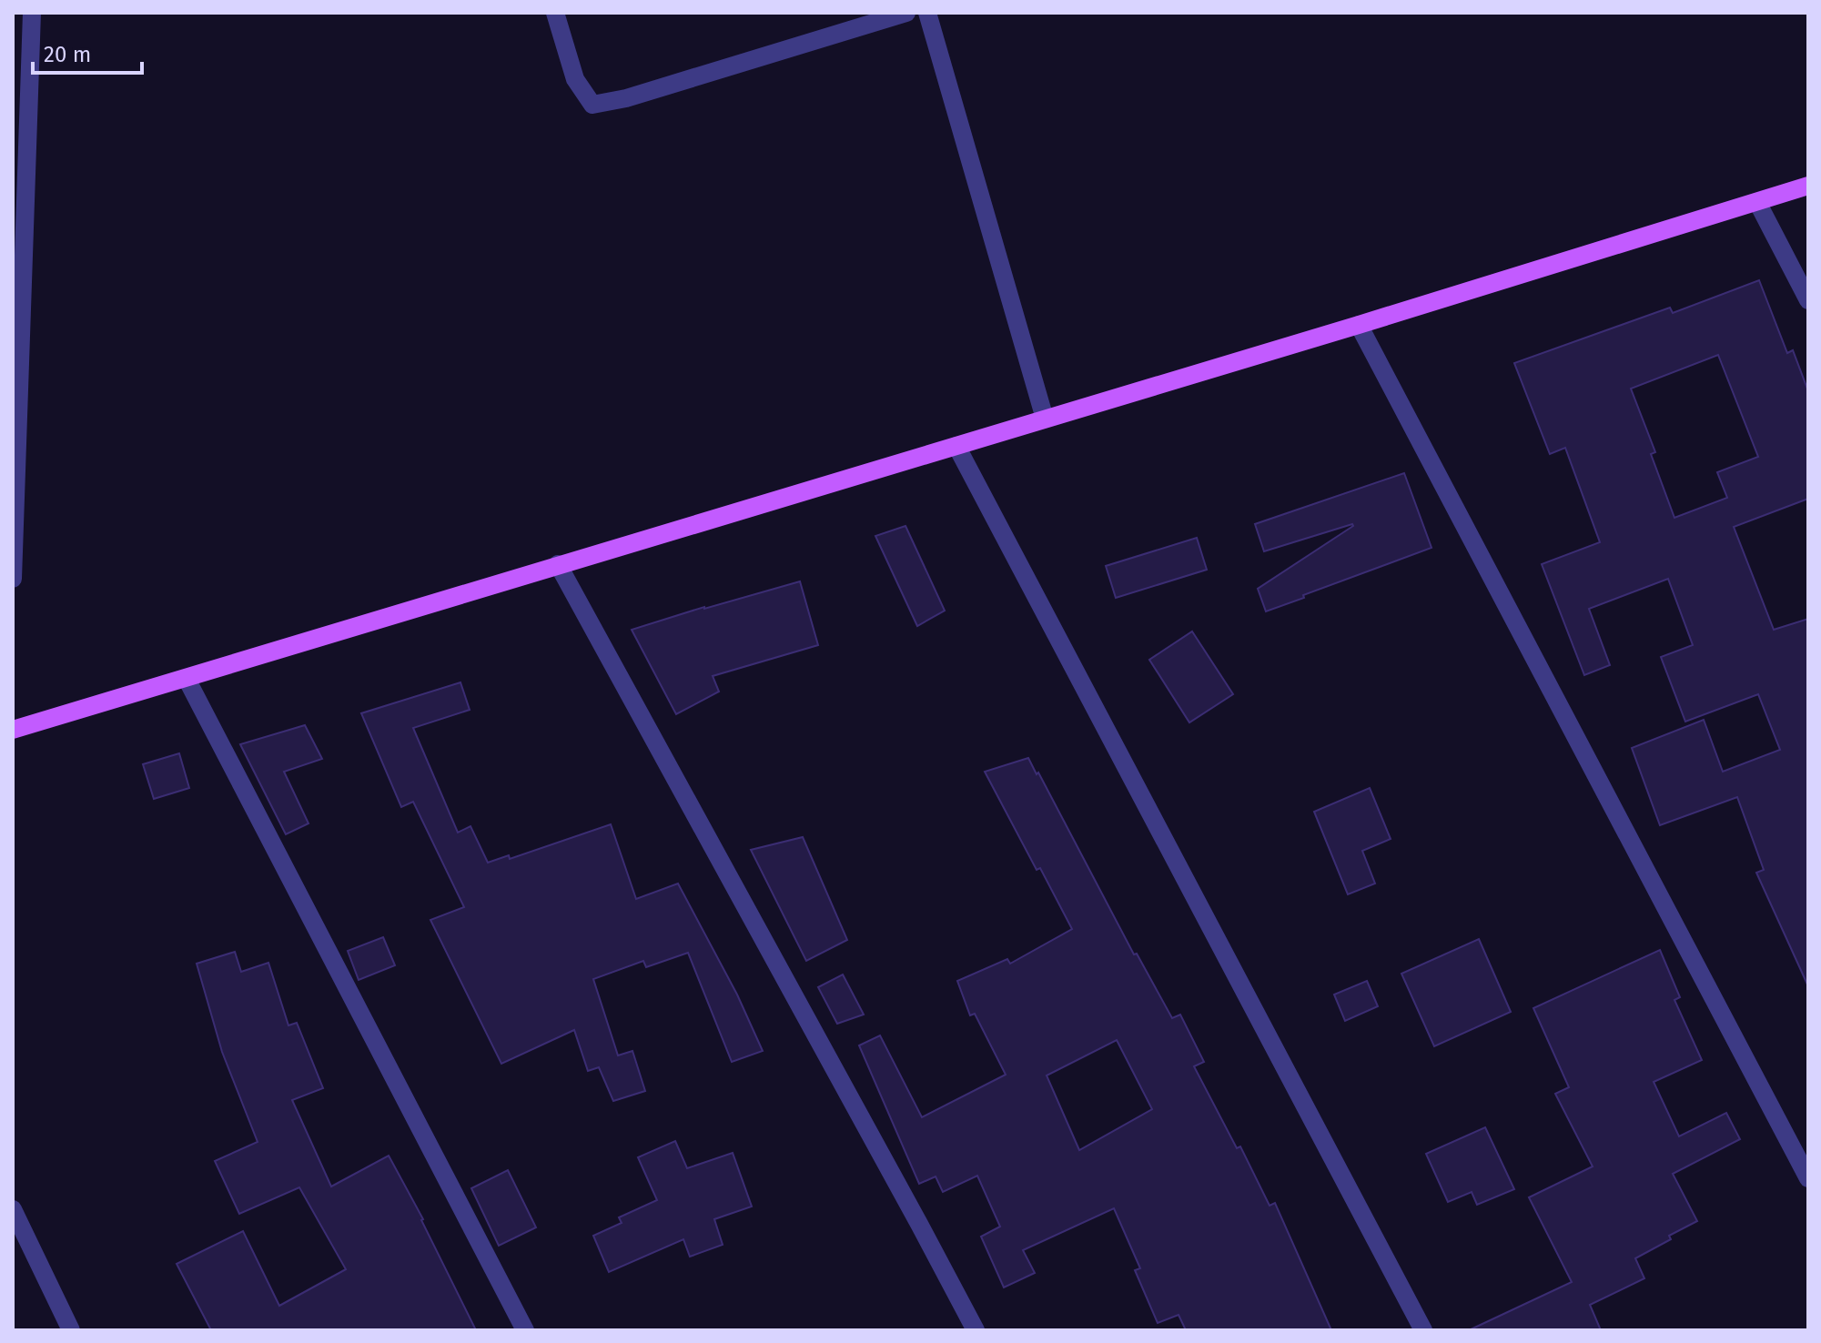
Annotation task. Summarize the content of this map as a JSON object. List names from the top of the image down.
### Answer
{
  "scale_bar": "20 m"
}
